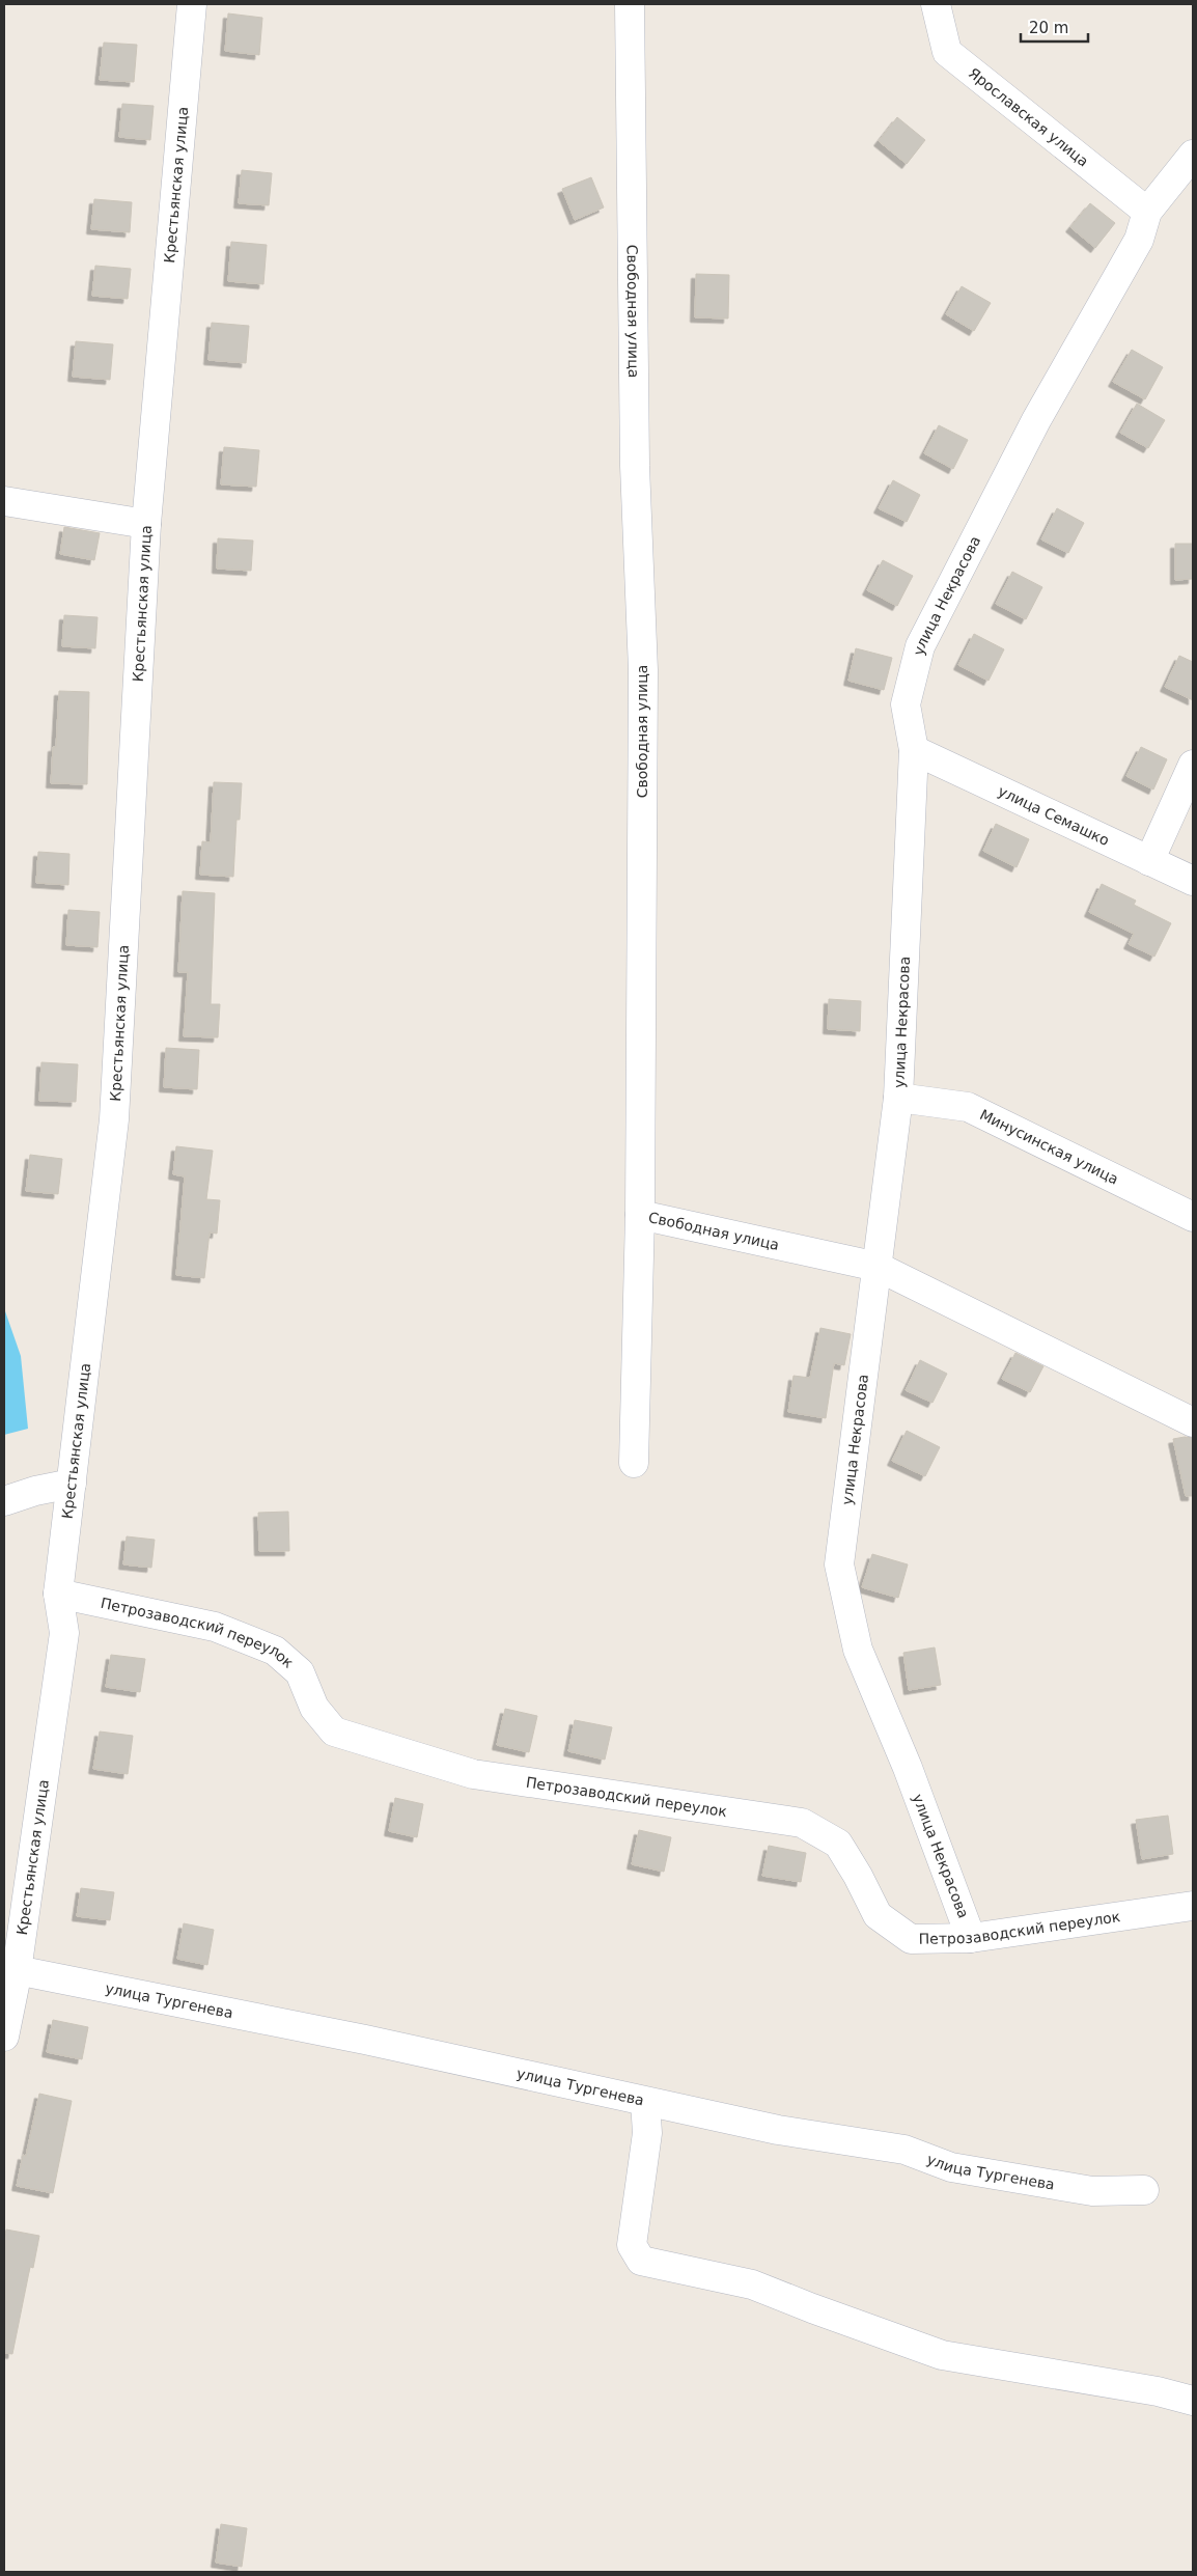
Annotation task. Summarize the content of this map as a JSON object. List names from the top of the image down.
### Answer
{
  "streets": {
    "street": [
      "Ярославская улица",
      "Крестьянская улица",
      "Свободная улица",
      "улица Некрасова",
      "улица Семашко",
      "Минусинская улица",
      "Петрозаводский переулок",
      "улица Тургенева"
    ]
  },
  "crossings": [
    ["Ярославская улица", "улица Некрасова"],
    ["Крестьянская улица", "Петрозаводский переулок"],
    ["Крестьянская улица", "улица Тургенева"],
    ["Свободная улица", "улица Некрасова"],
    ["улица Некрасова", "улица Семашко"],
    ["улица Некрасова", "Минусинская улица"],
    ["улица Некрасова", "Петрозаводский переулок"]
  ],
  "scale_bar": "20 m"
}
